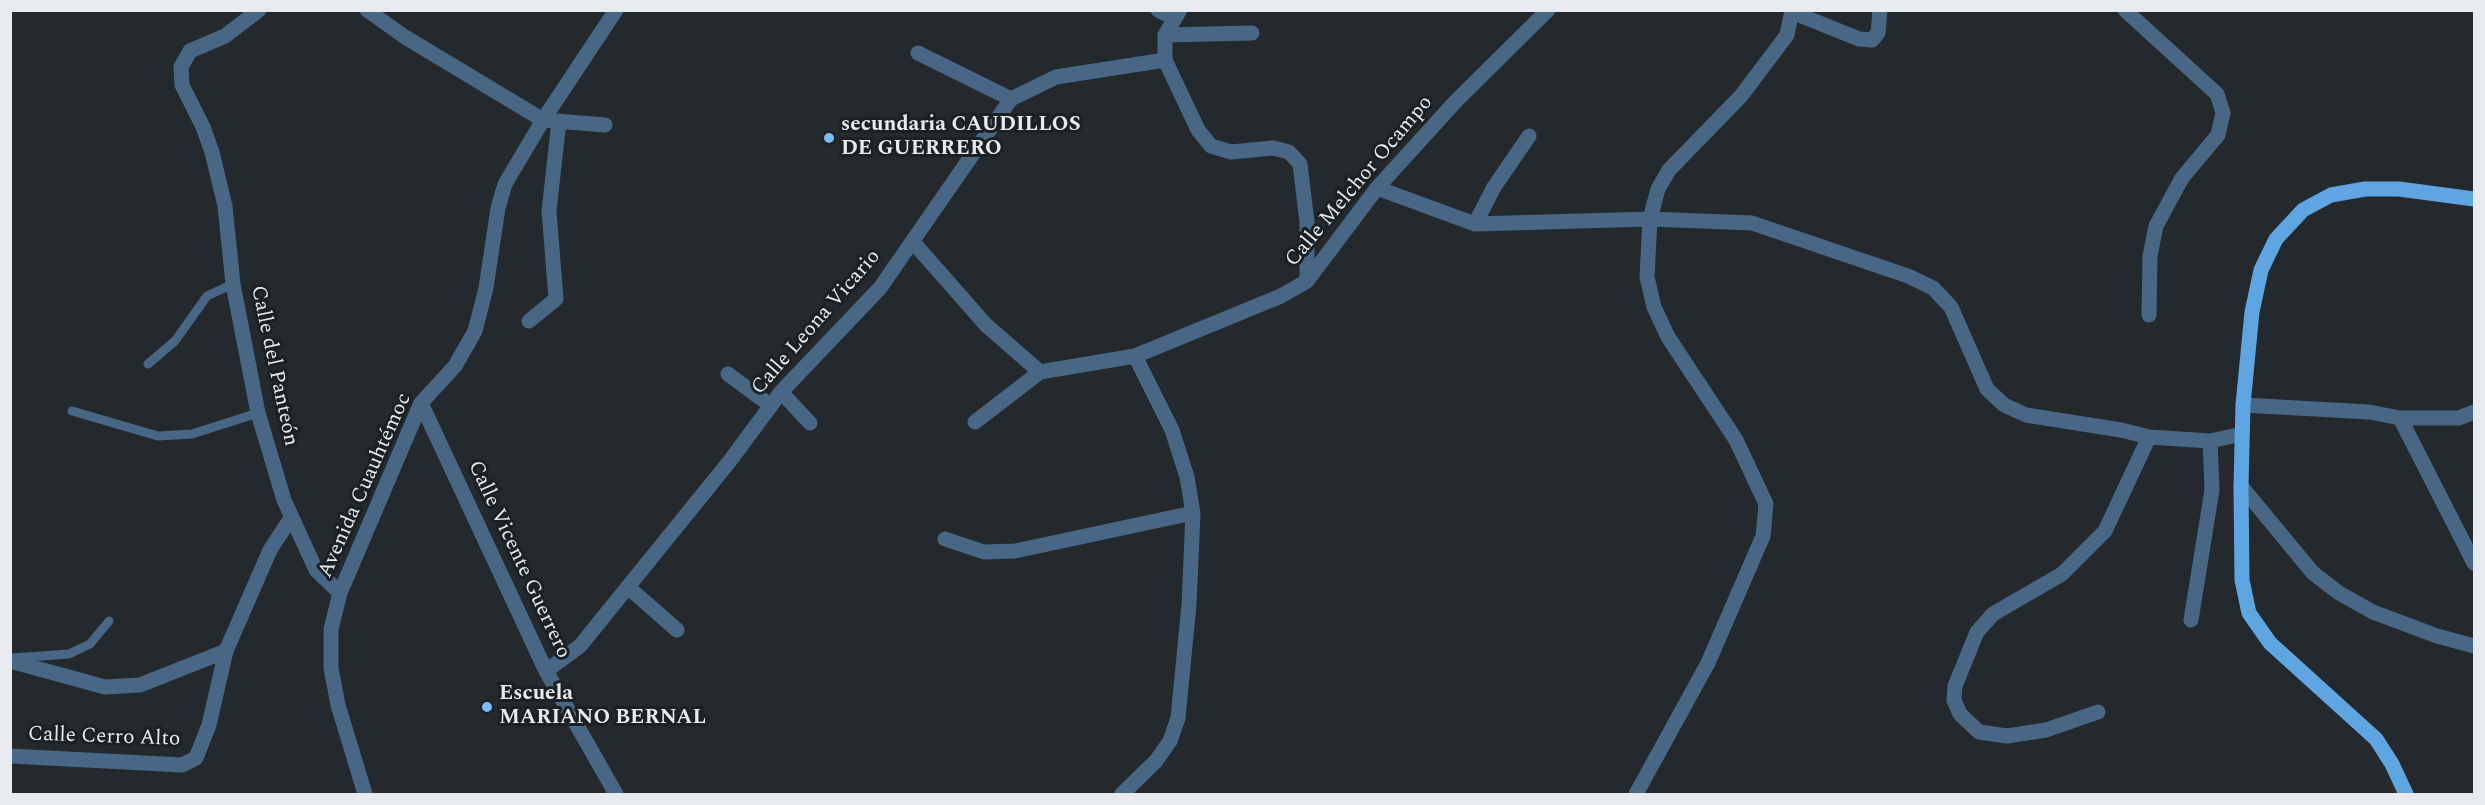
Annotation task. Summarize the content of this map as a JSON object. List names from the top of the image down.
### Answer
{
  "streets": {
    "street": [
      "Calle Melchor Ocampo",
      "Calle Leona Vicario",
      "Calle del Panteón",
      "Avenida Cuauhtémoc",
      "Calle Vicente Guerrero",
      "Calle Cerro Alto"
    ]
  },
  "crossings": [
    ["Calle Leona Vicario", "Calle Vicente Guerrero"],
    ["Calle del Panteón", "Avenida Cuauhtémoc"],
    ["Avenida Cuauhtémoc", "Calle Vicente Guerrero"]
  ],
  "places": ["secundaria CAUDILLOS DE GUERRERO", "Escuela MARIANO BERNAL"]
}
